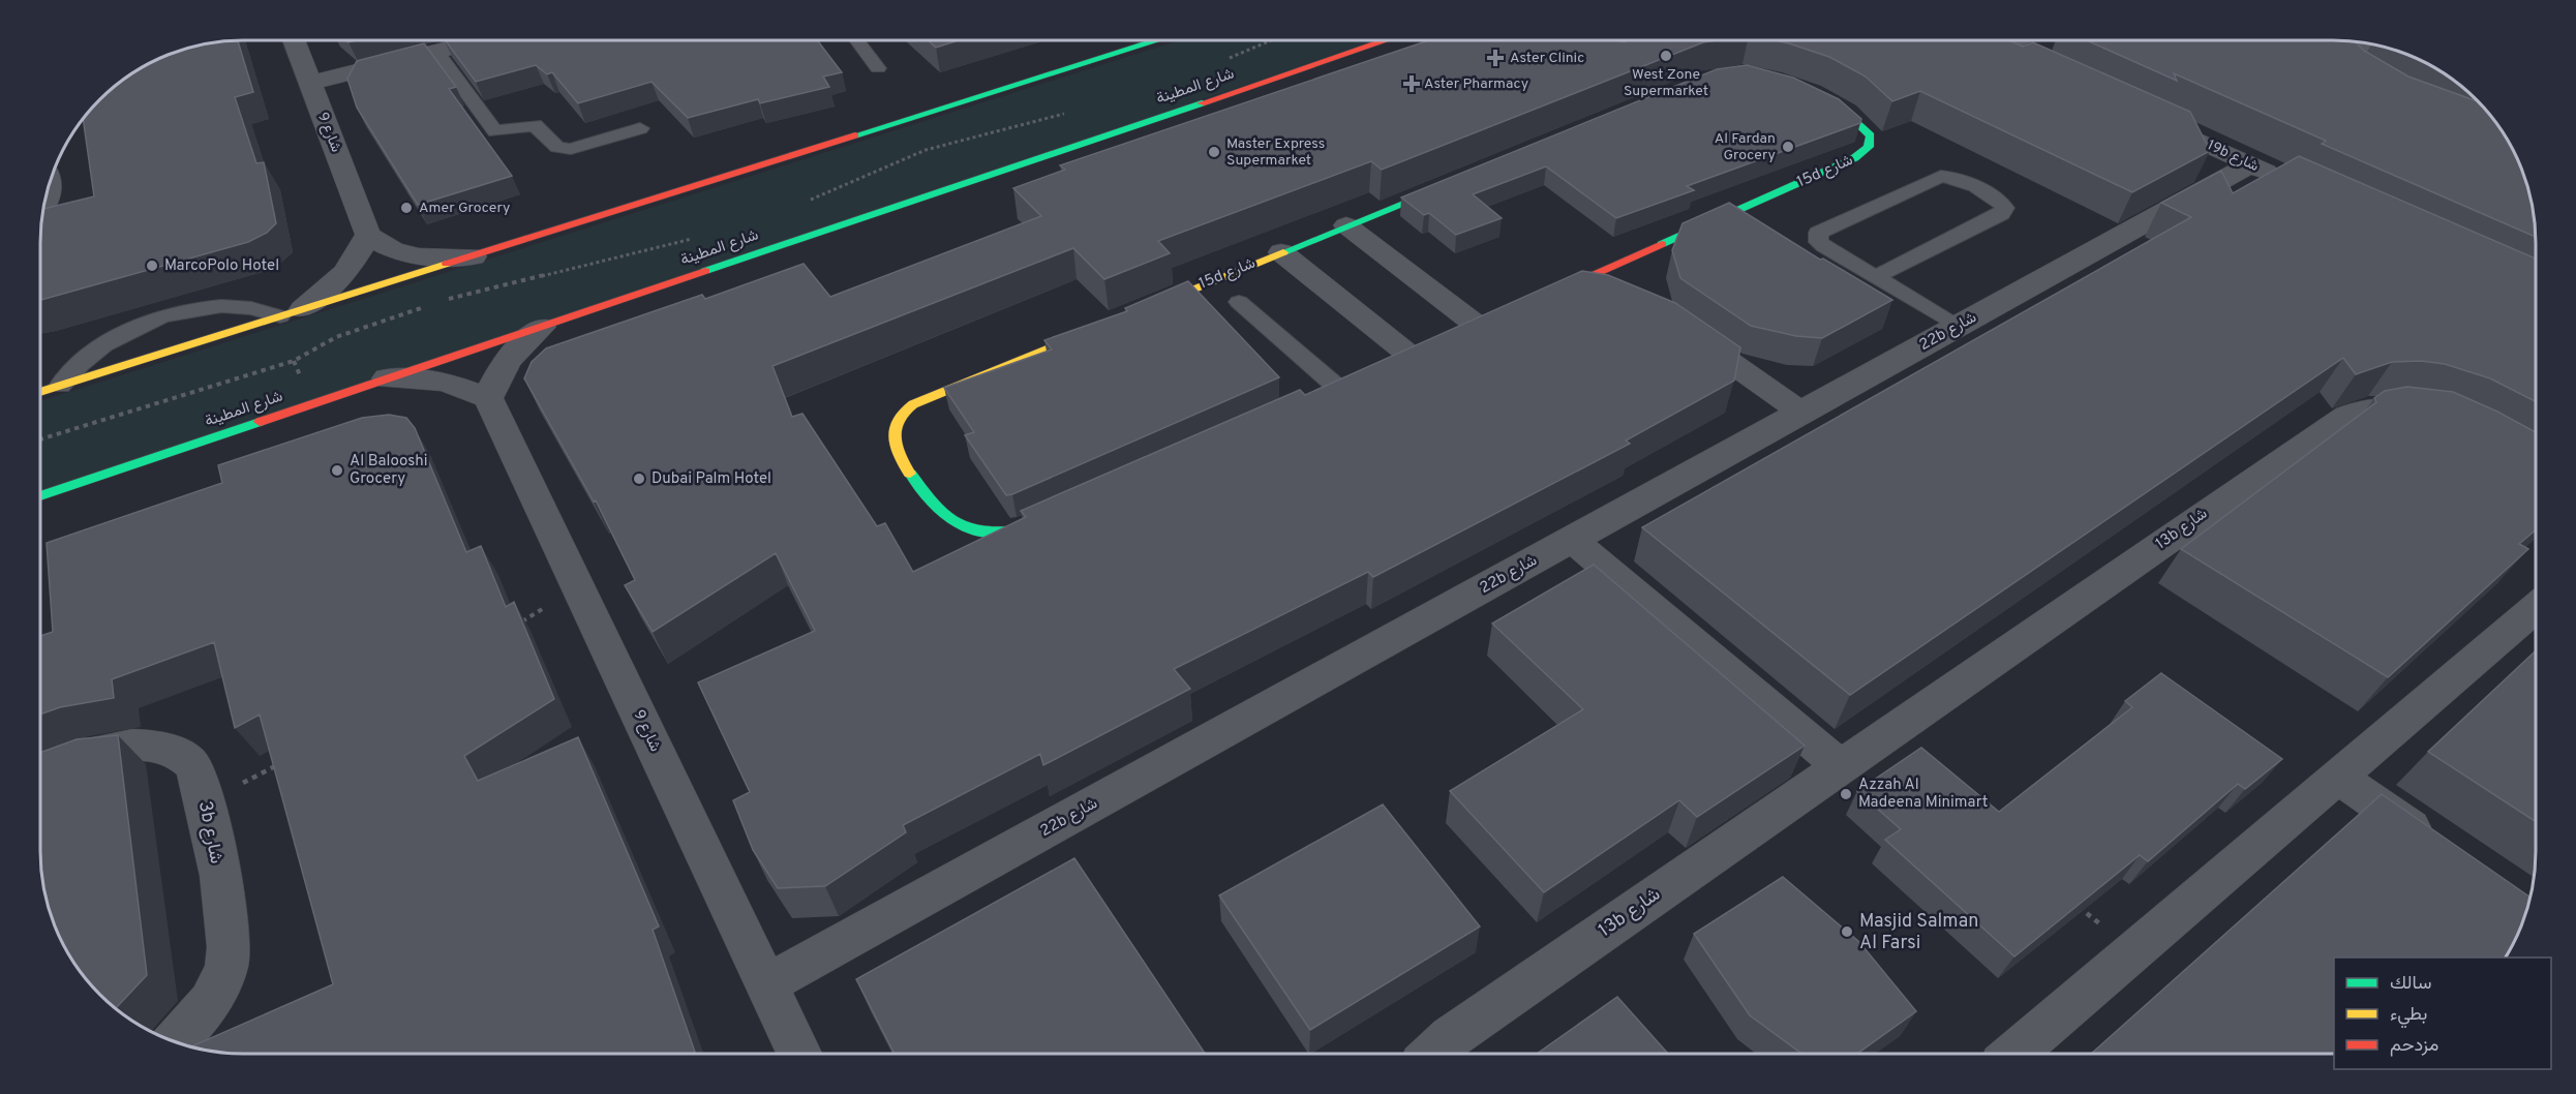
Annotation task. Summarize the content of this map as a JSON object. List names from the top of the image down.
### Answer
{
  "streets": {
    "street": [
      "شارع المطينة",
      "شارع 9",
      "19b شارع",
      "15d شارع",
      "22b شارع",
      "13b شارع",
      "3b شارع"
    ]
  },
  "crossings": [
    ["شارع 9", "22b شارع"],
    ["19b شارع", "22b شارع"]
  ],
  "places": {
    "other": [
      "West Zone Supermarket",
      "Al Fardan Grocery",
      "Master Express Supermarket",
      "Amer Grocery",
      "MarcoPolo Hotel",
      "Al Balooshi Grocery",
      "Dubai Palm Hotel",
      "Azzah Al Madeena Minimart",
      "Masjid Salman Al Farsi"
    ],
    "health": ["Aster Clinic", "Aster Pharmacy"]
  },
  "legend": ["سالك", "بطيء", "مزدحم"]
}
